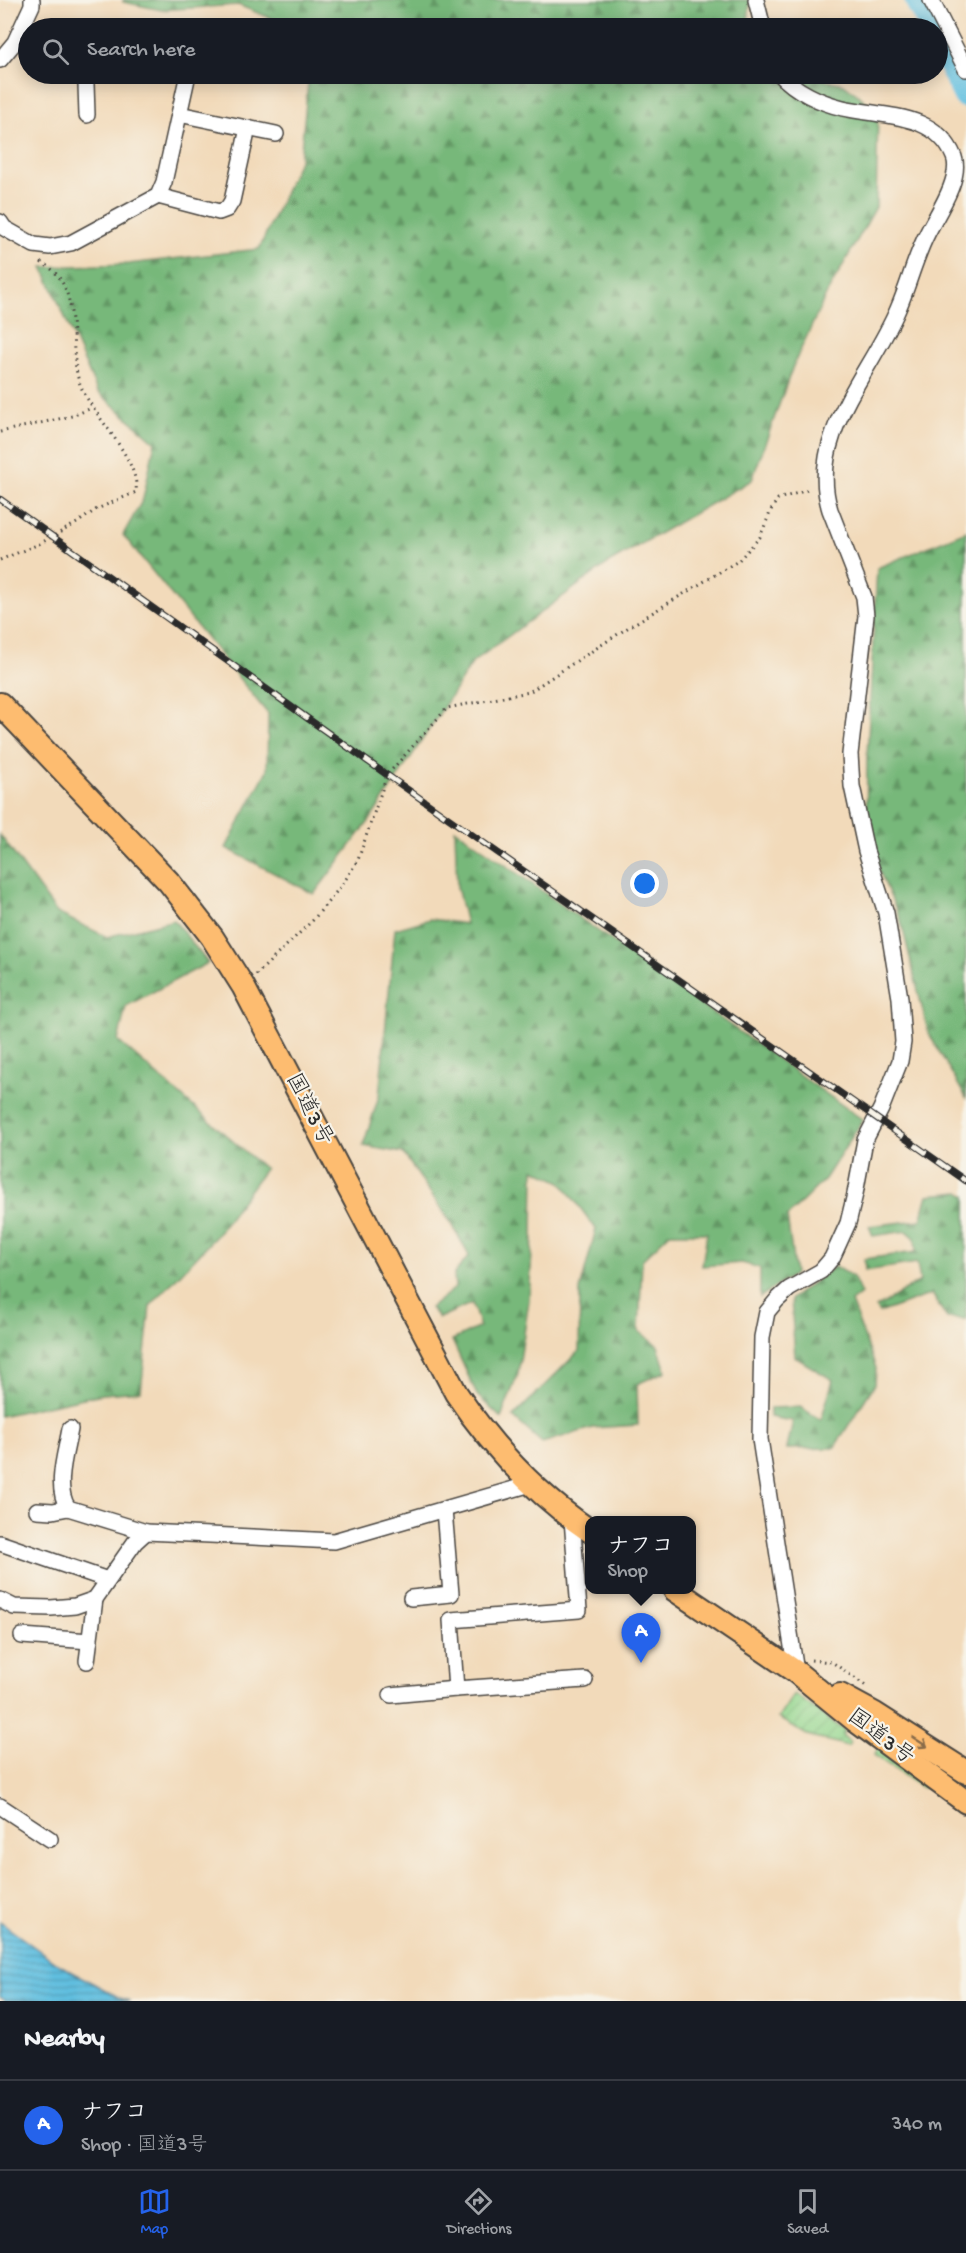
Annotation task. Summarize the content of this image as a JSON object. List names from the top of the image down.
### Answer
{
  "streets": {
    "highway": ["国道3号"]
  },
  "page": {
    "search": "Search here",
    "popup": ["ナフコ", "Shop"],
    "pins": "A",
    "heading": "Nearby",
    "list": [
      {
        "mark": "A",
        "name": "ナフコ",
        "note": "Shop · 国道3号",
        "value": "340 m"
      }
    ],
    "nav": ["Map", "Directions", "Saved"]
  }
}
